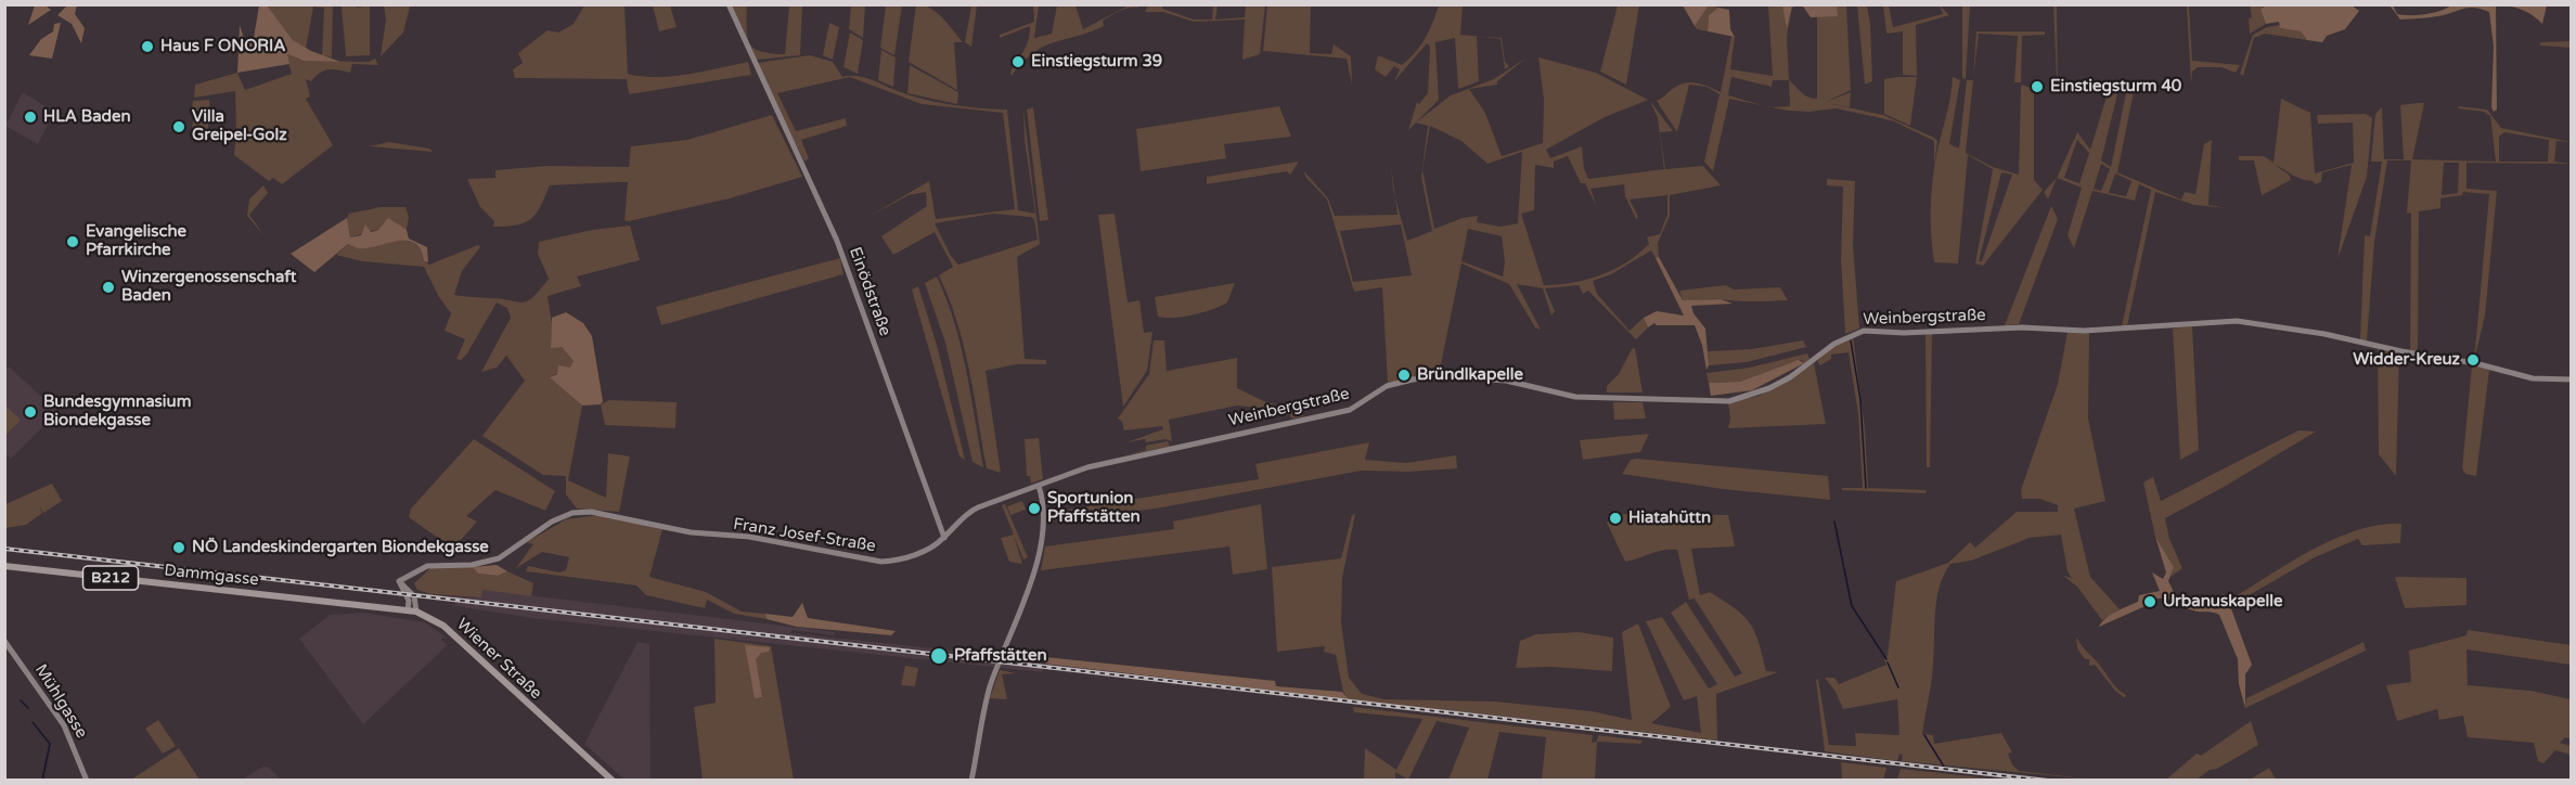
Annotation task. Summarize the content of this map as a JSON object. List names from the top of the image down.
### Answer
{
  "streets": {
    "main road": [
      "Einödstraße",
      "Weinbergstraße",
      "Franz Josef-Straße",
      "Dammgasse",
      "B212",
      "Wiener Straße",
      "Mühlgasse"
    ]
  },
  "crossings": [
    ["Einödstraße", "Franz Josef-Straße"],
    ["Weinbergstraße", "Franz Josef-Straße"],
    ["Franz Josef-Straße", "Dammgasse"],
    ["Franz Josef-Straße", "Wiener Straße"],
    ["Dammgasse", "Wiener Straße"]
  ],
  "places": [
    "Haus F ONORIA",
    "Einstiegsturm 39",
    "Einstiegsturm 40",
    "HLA Baden",
    "Villa Greipel-Golz",
    "Evangelische Pfarrkirche",
    "Winzergenossenschaft Baden",
    "Widder-Kreuz",
    "Bründlkapelle",
    "Bundesgymnasium Biondekgasse",
    "Sportunion Pfaffstätten",
    "Hiatahüttn",
    "NÖ Landeskindergarten Biondekgasse",
    "Urbanuskapelle",
    "Pfaffstätten"
  ]
}
